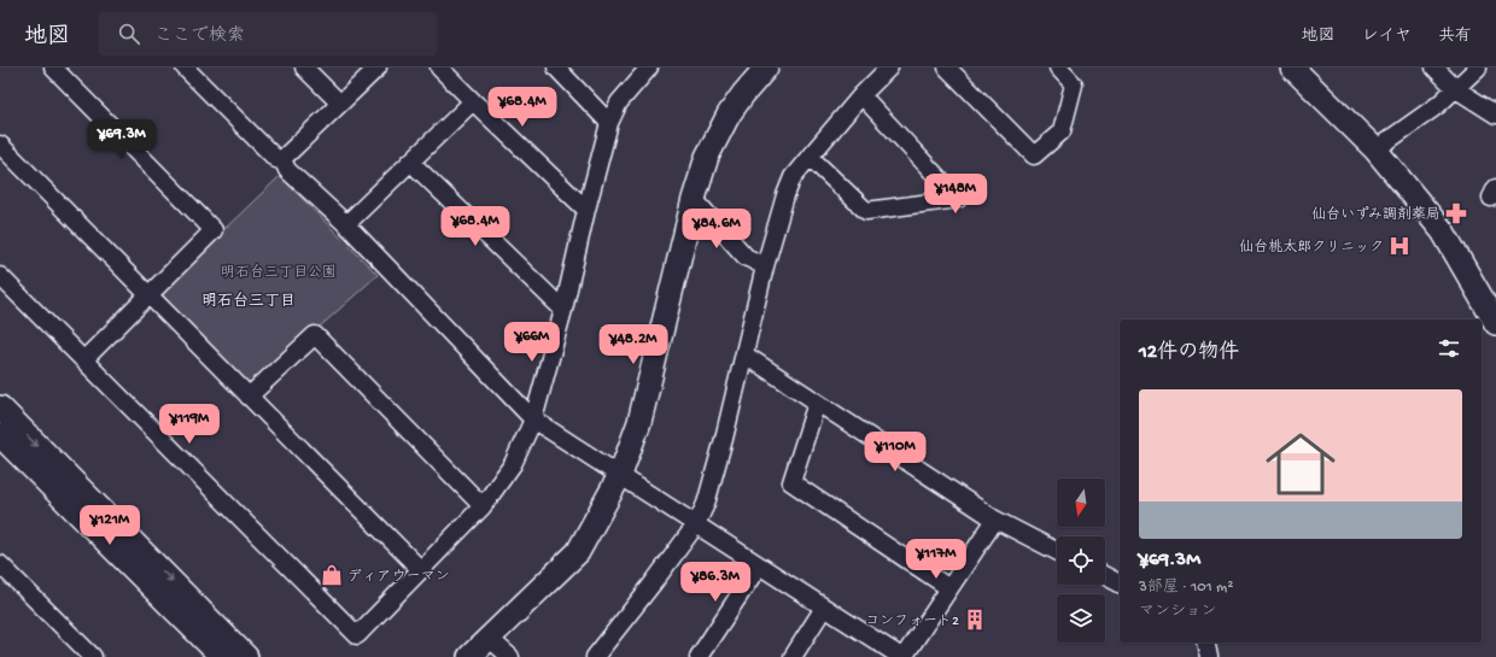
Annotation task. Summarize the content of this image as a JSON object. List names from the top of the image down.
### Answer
{
  "districts": ["明石台三丁目"],
  "parks": ["明石台三丁目公園"],
  "places": {
    "pharmacy": ["仙台いずみ調剤薬局"],
    "hospital": ["仙台桃太郎クリニック"],
    "shop": ["ディアウーマン"],
    "building": ["コンフォート2"]
  },
  "north": "bottom",
  "page": {
    "header": "地図",
    "search": "ここで検索",
    "nav": ["地図", "レイヤ", "共有"],
    "price": [
      "¥68.4M",
      "¥69.3M",
      "¥148M",
      "¥68.4M",
      "¥84.6M",
      "¥66M",
      "¥48.2M",
      "¥119M",
      "¥110M",
      "¥121M",
      "¥117M",
      "¥86.3M"
    ],
    "heading": "12件の物件",
    "list": [
      {
        "name": "¥69.3M",
        "note": "3部屋 · 101 m² · マンション"
      }
    ]
  }
}
